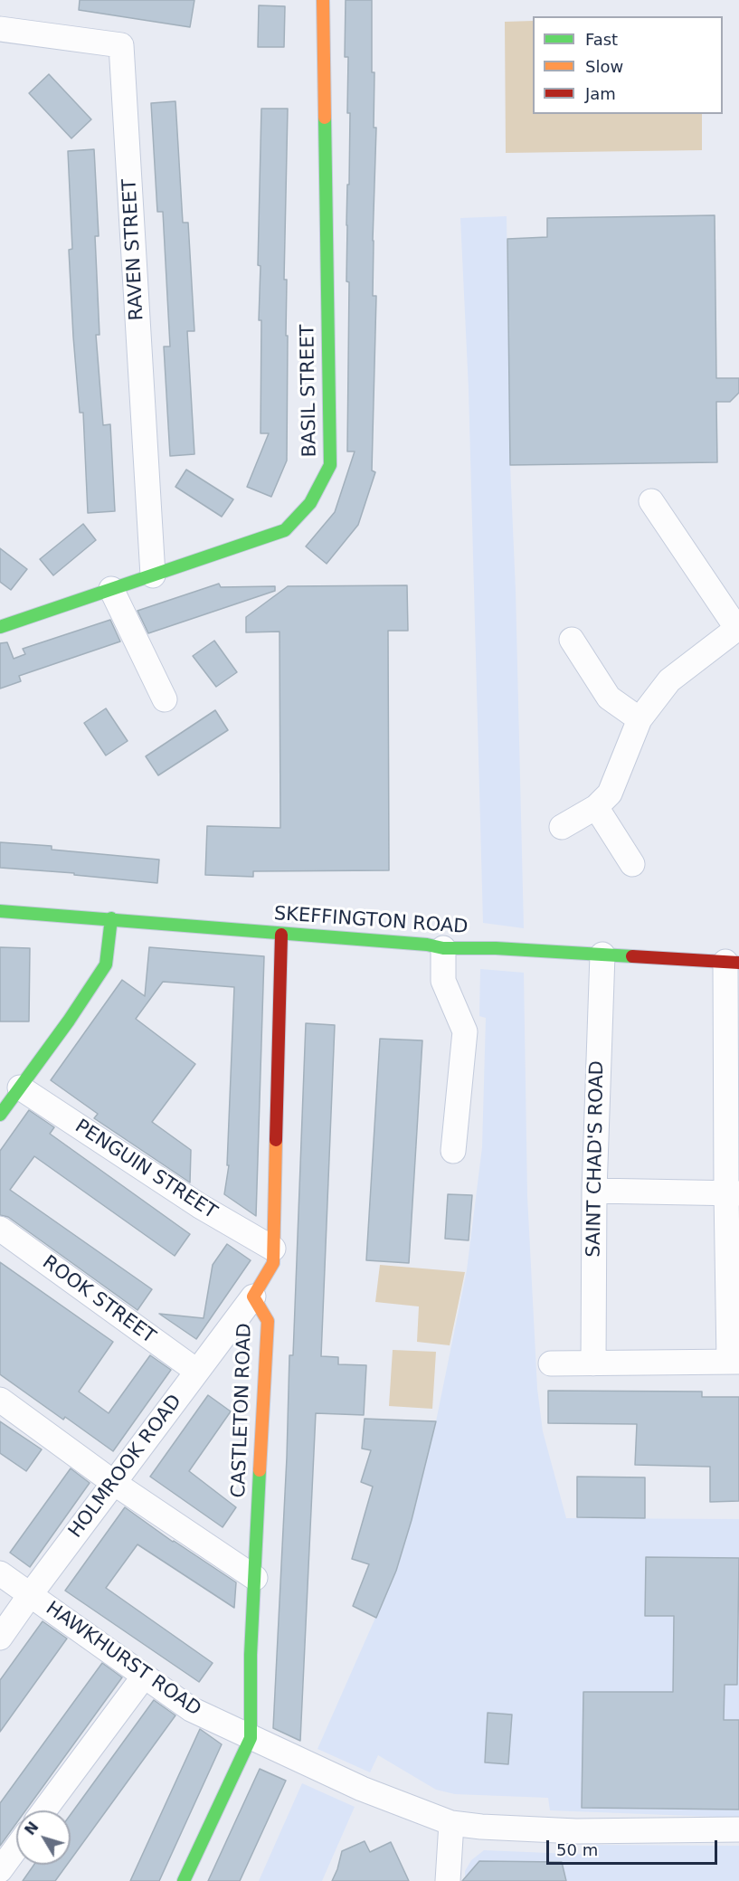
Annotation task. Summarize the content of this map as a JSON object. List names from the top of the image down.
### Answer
{
  "streets": {
    "street": [
      "RAVEN STREET",
      "BASIL STREET",
      "SKEFFINGTON ROAD",
      "SAINT CHAD'S ROAD",
      "PENGUIN STREET",
      "ROOK STREET",
      "CASTLETON ROAD",
      "HOLMROOK ROAD",
      "HAWKHURST ROAD"
    ]
  },
  "crossings": [
    ["RAVEN STREET", "BASIL STREET"],
    ["SKEFFINGTON ROAD", "SAINT CHAD'S ROAD"],
    ["SKEFFINGTON ROAD", "CASTLETON ROAD"],
    ["PENGUIN STREET", "CASTLETON ROAD"],
    ["ROOK STREET", "HOLMROOK ROAD"],
    ["CASTLETON ROAD", "HOLMROOK ROAD"],
    ["CASTLETON ROAD", "HAWKHURST ROAD"],
    ["HOLMROOK ROAD", "HAWKHURST ROAD"]
  ],
  "legend": ["Fast", "Slow", "Jam"],
  "scale_bar": "50 m",
  "north": "top left"
}
